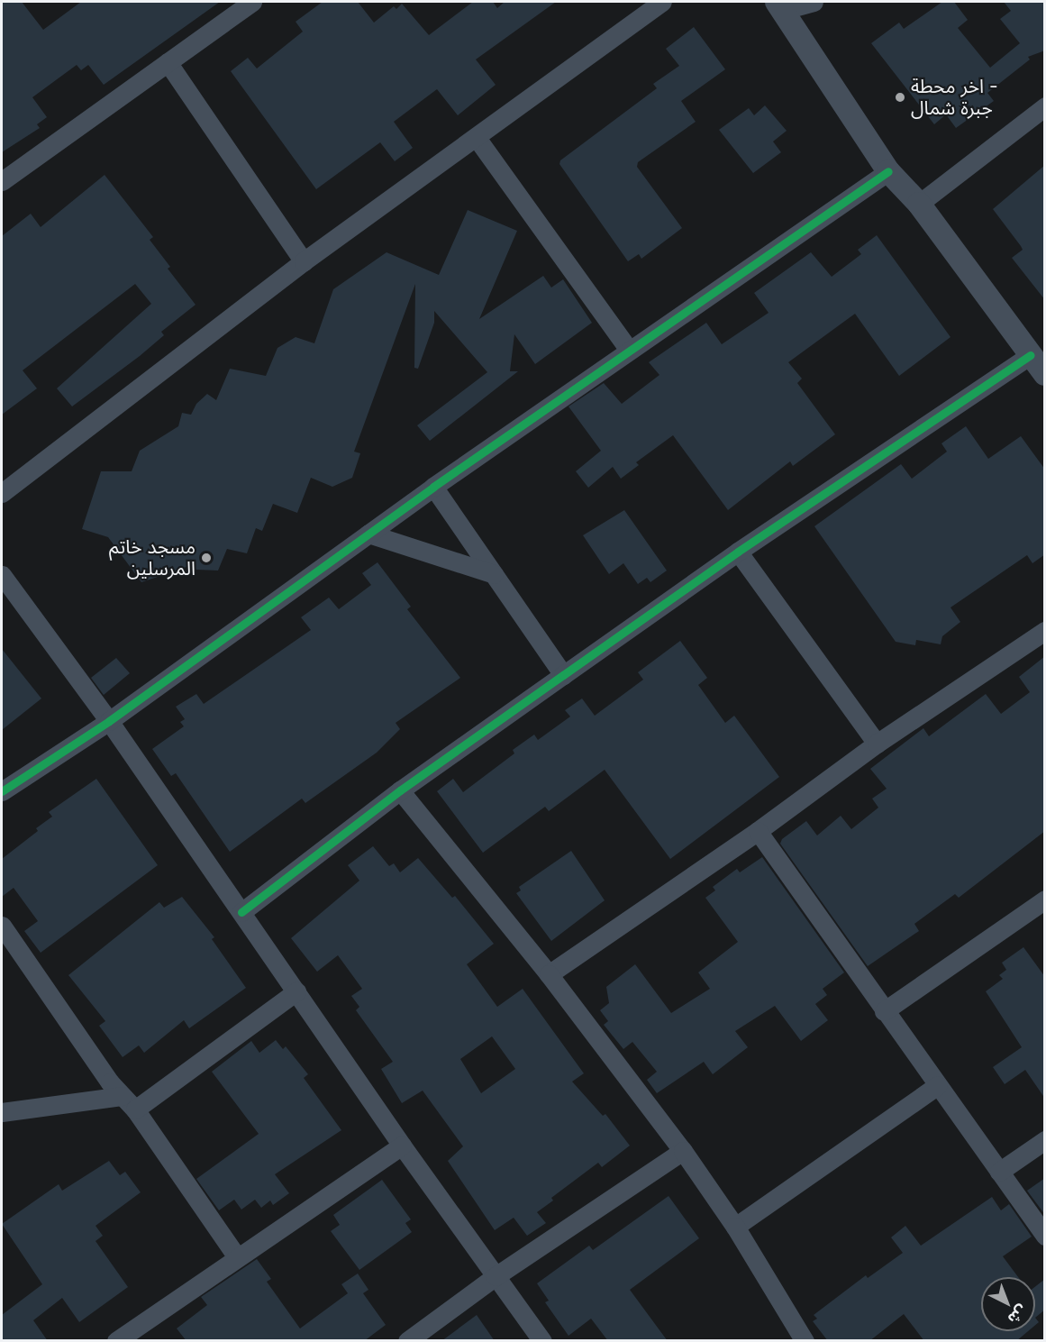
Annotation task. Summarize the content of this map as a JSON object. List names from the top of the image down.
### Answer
{
  "places": ["اخر محطة - جبرة شمال", "مسجد خاتم المرسلين"],
  "north": "bottom right"
}
